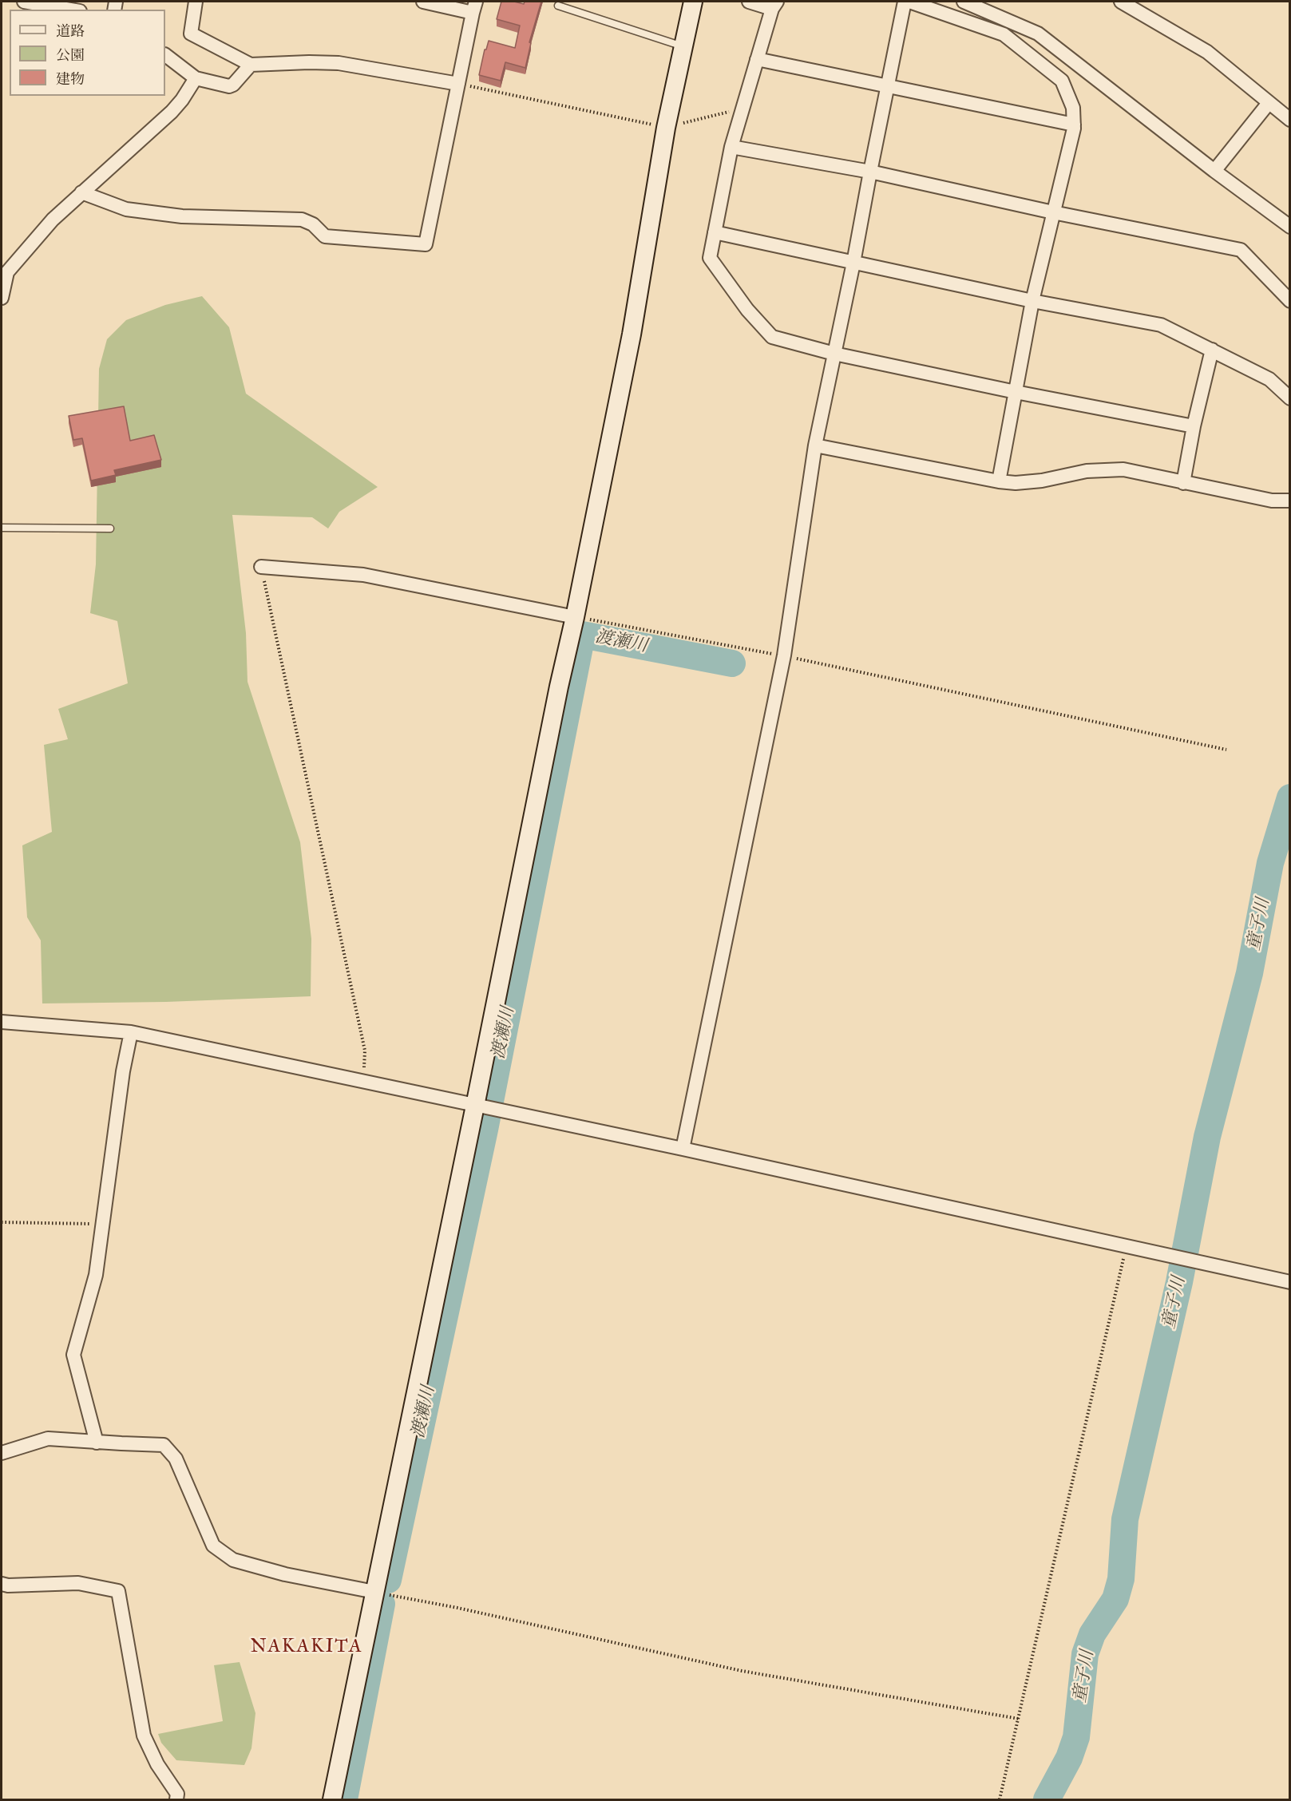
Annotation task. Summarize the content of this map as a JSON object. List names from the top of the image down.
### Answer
{
  "districts": ["NAKAKITA"],
  "water": ["渡瀬川", "童子川"],
  "legend": ["道路", "公園", "建物"]
}
